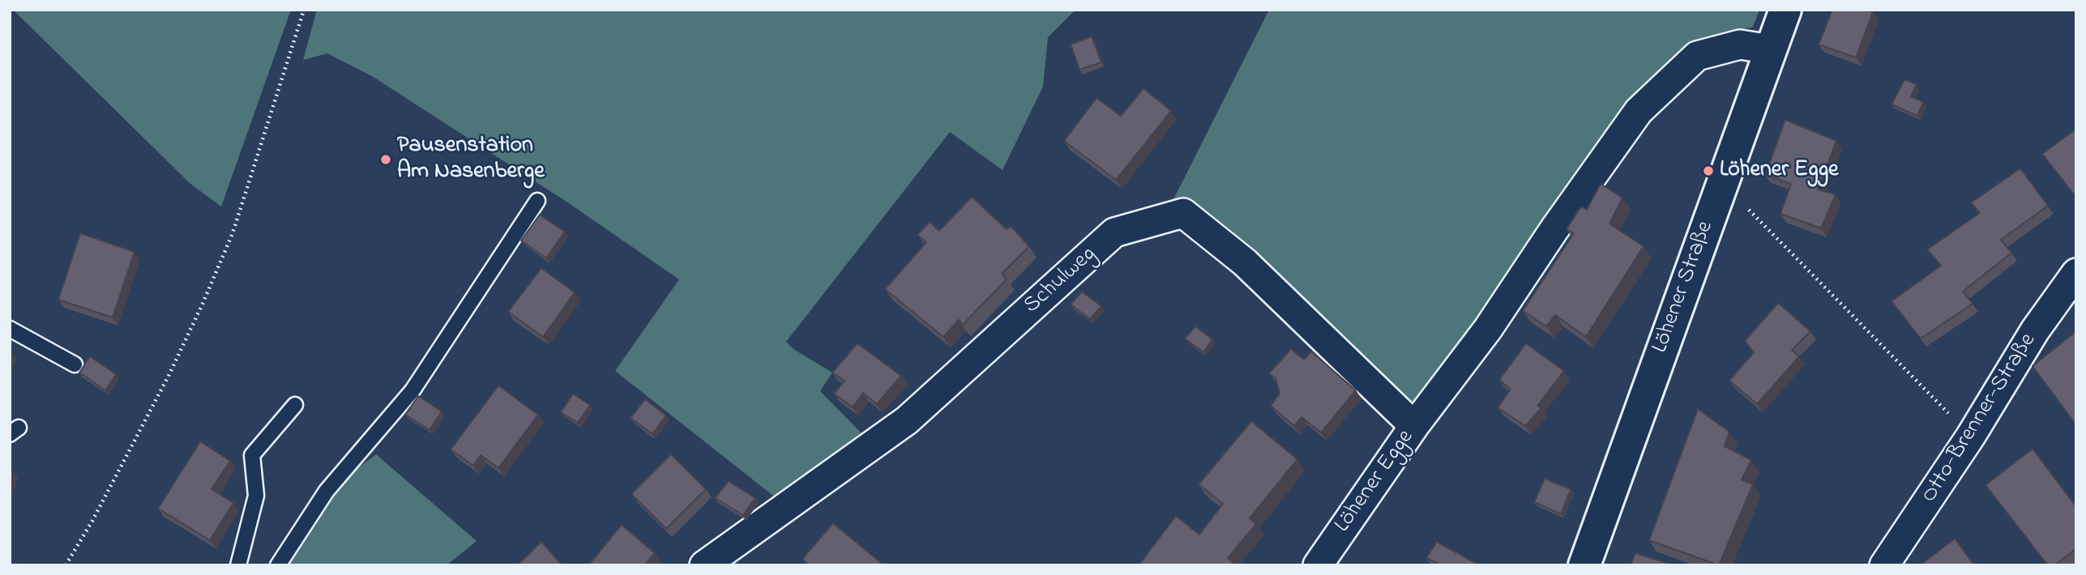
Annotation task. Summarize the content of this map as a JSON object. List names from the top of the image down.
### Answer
{
  "streets": {
    "street": [
      "Schulweg",
      "Löhener Straße",
      "Otto-Brenner-Straße",
      "Löhener Egge"
    ]
  },
  "crossings": [
    ["Schulweg", "Löhener Egge"],
    ["Löhener Straße", "Löhener Egge"]
  ],
  "places": ["Pausenstation Am Nasenberge", "Löhener Egge"]
}
